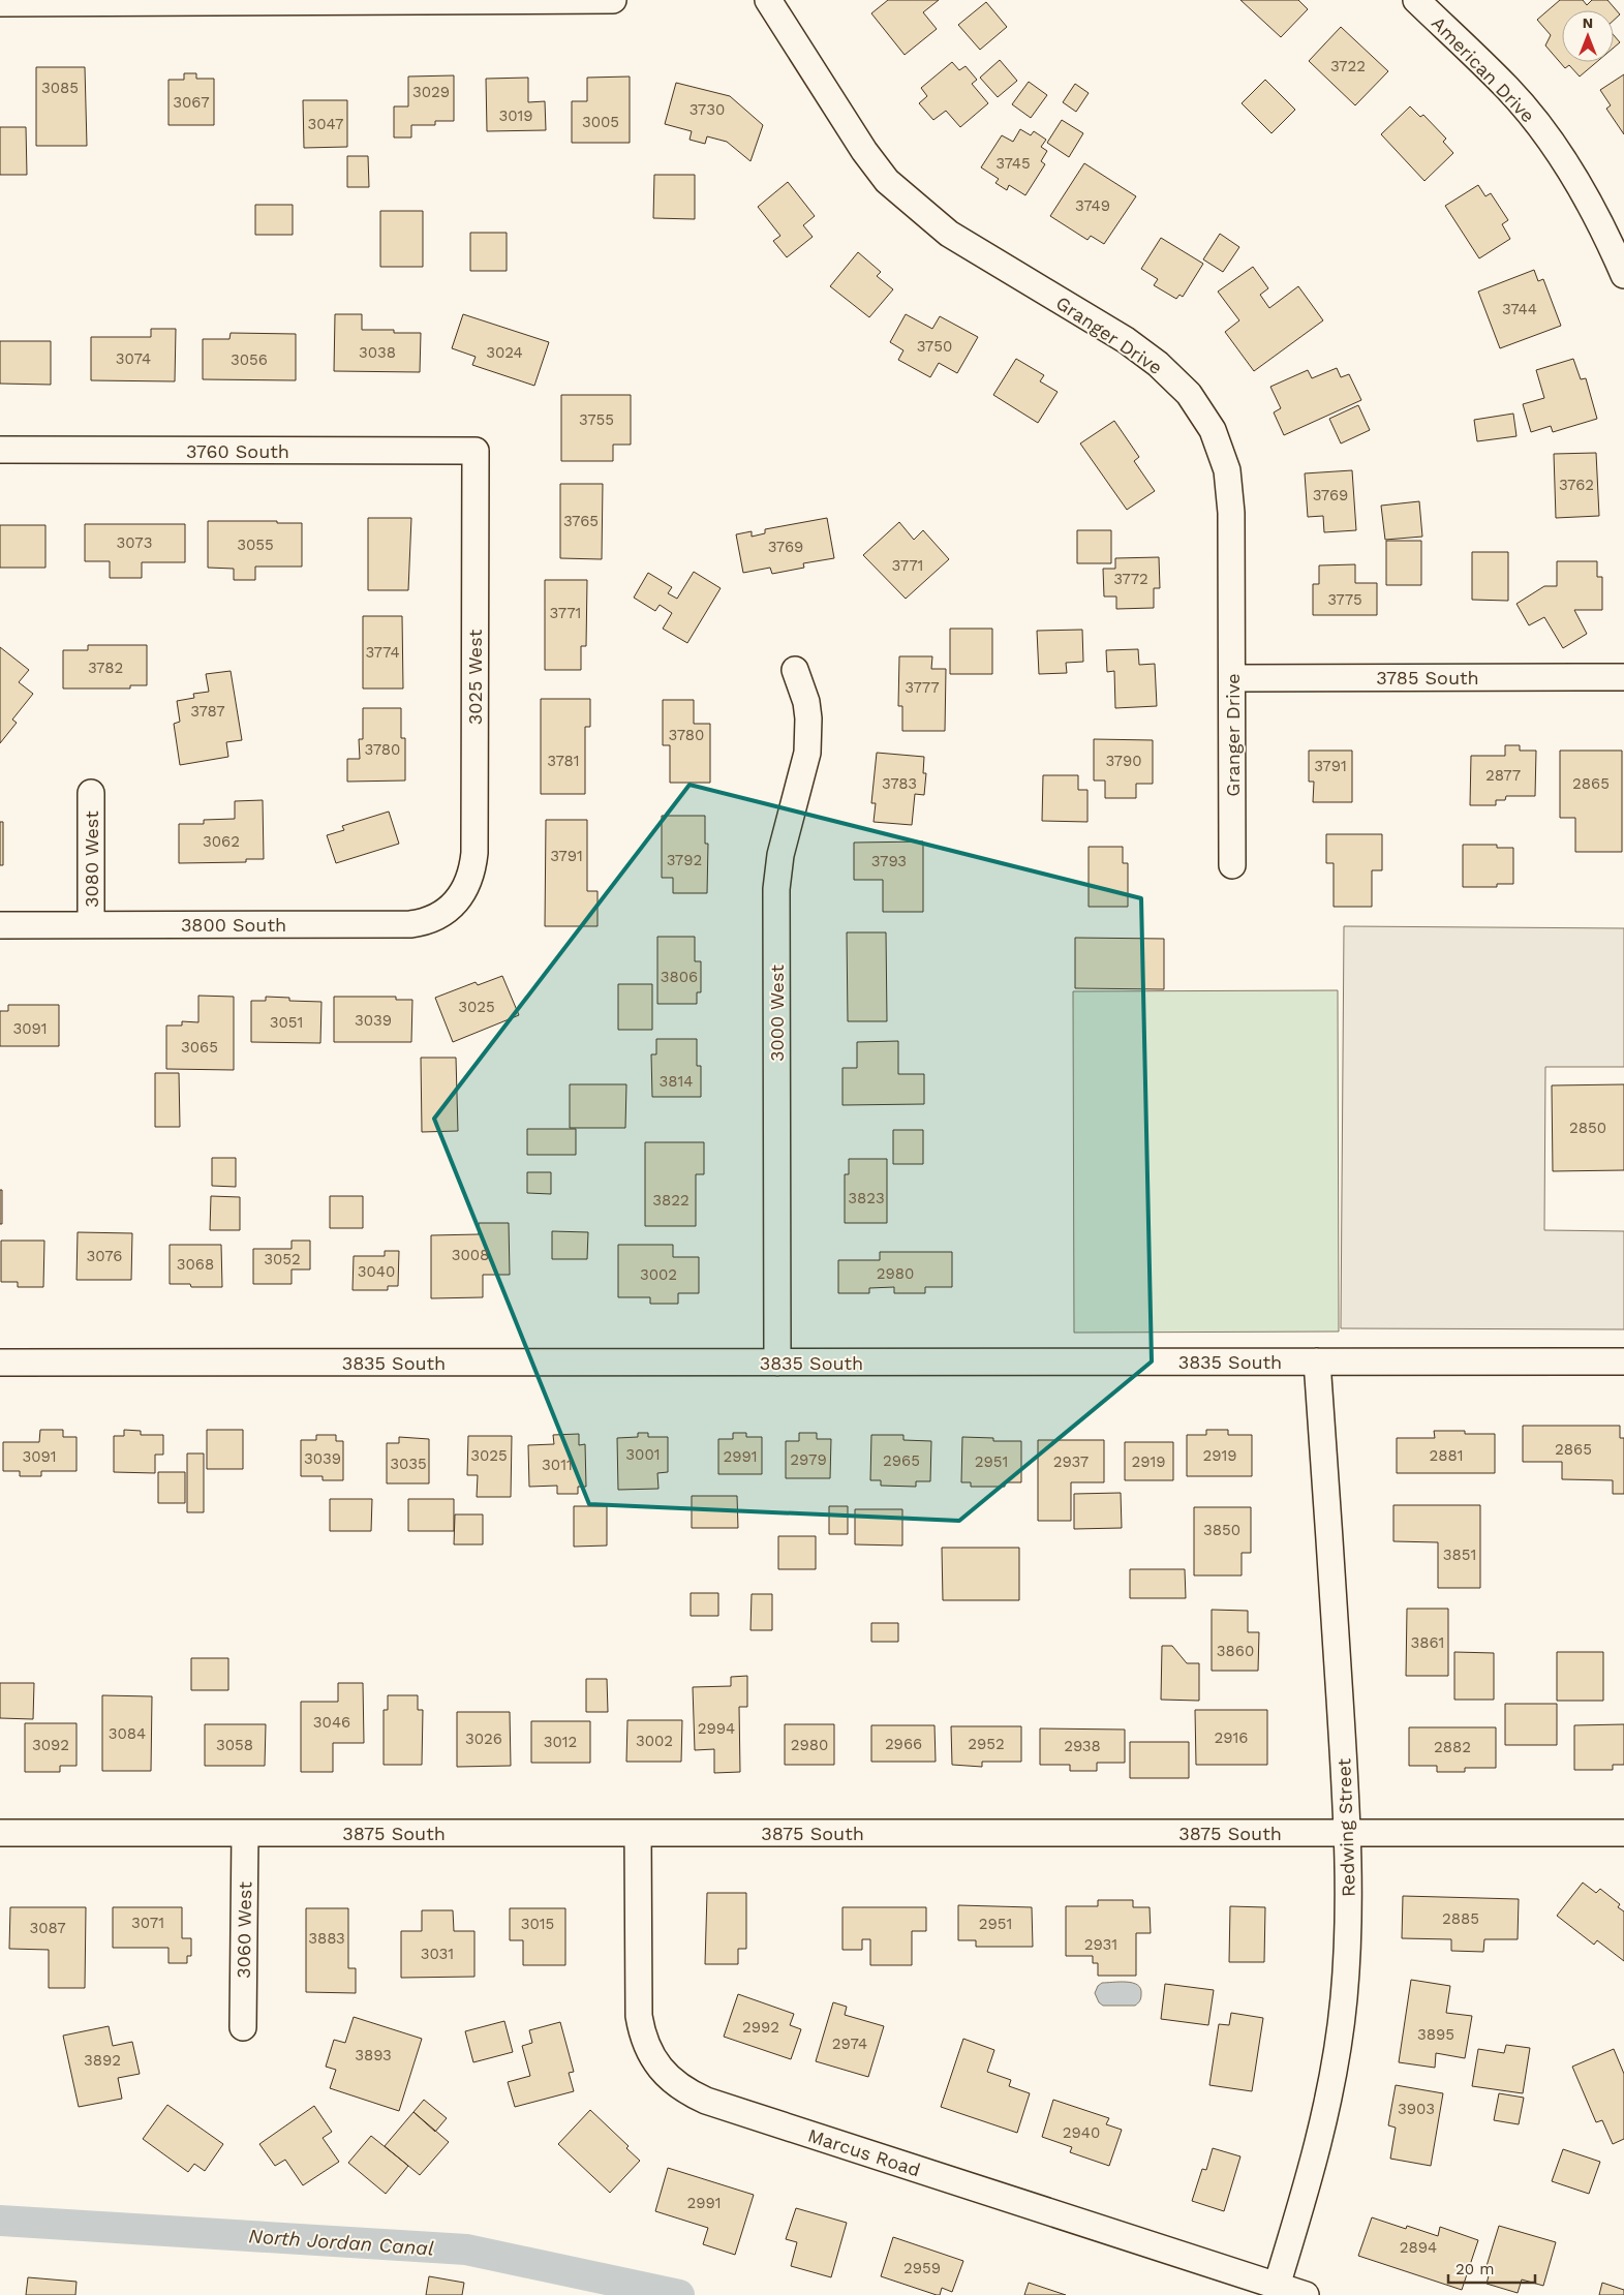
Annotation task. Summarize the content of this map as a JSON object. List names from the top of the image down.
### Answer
{
  "streets": {
    "street": [
      "American Drive",
      "Granger Drive",
      "3760 South",
      "3025 West",
      "3785 South",
      "3080 West",
      "3800 South",
      "3000 West",
      "3835 South",
      "Redwing Street",
      "3875 South",
      "3060 West",
      "Marcus Road"
    ]
  },
  "crossings": [
    ["Granger Drive", "3785 South"],
    ["3760 South", "3025 West"],
    ["3025 West", "3800 South"],
    ["3080 West", "3800 South"],
    ["3000 West", "3835 South"],
    ["3835 South", "Redwing Street"],
    ["Redwing Street", "3875 South"],
    ["Redwing Street", "Marcus Road"],
    ["3875 South", "3060 West"],
    ["3875 South", "Marcus Road"]
  ],
  "water": ["North Jordan Canal"],
  "house_numbers": [
    "3722",
    "3085",
    "3029",
    "3067",
    "3730",
    "3019",
    "3005",
    "3047",
    "3745",
    "3749",
    "3744",
    "3750",
    "3038",
    "3024",
    "3074",
    "3056",
    "3755",
    "3762",
    "3769",
    "3765",
    "3073",
    "3055",
    "3769",
    "3771",
    "3772",
    "3775",
    "3771",
    "3774",
    "3782",
    "3777",
    "3787",
    "3780",
    "3780",
    "3781",
    "3790",
    "3791",
    "2877",
    "3783",
    "2865",
    "3062",
    "3791",
    "3792",
    "3793",
    "3806",
    "3025",
    "3039",
    "3051",
    "3091",
    "3065",
    "3814",
    "2850",
    "3823",
    "3822",
    "3008",
    "3076",
    "3052",
    "3068",
    "3040",
    "2980",
    "3002",
    "2865",
    "3001",
    "3025",
    "2919",
    "2881",
    "3091",
    "2991",
    "3039",
    "2979",
    "2965",
    "2951",
    "2937",
    "2919",
    "3035",
    "3011",
    "3850",
    "3851",
    "3861",
    "3860",
    "3046",
    "2994",
    "3084",
    "2916",
    "3026",
    "3002",
    "3012",
    "2966",
    "2952",
    "3092",
    "3058",
    "2980",
    "2938",
    "2882",
    "2885",
    "3071",
    "3015",
    "2951",
    "3087",
    "3883",
    "2931",
    "3031",
    "2992",
    "3895",
    "2974",
    "3893",
    "3892",
    "3903",
    "2940",
    "2991",
    "2894",
    "2959"
  ],
  "scale_bar": "20 m",
  "north": "top"
}
